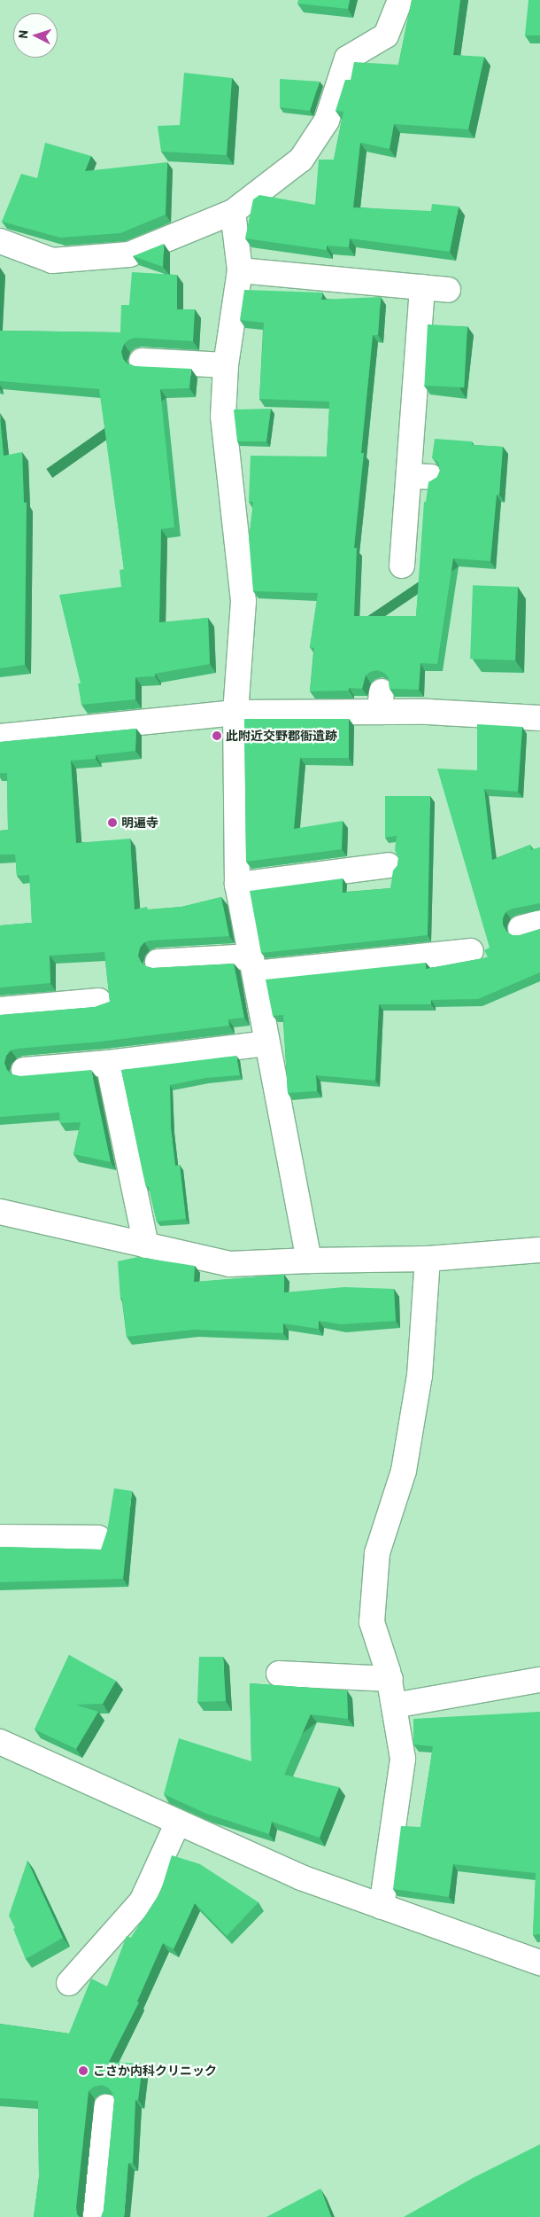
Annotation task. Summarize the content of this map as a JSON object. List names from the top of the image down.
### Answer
{
  "places": ["此附近交野郡衙遺跡", "明遍寺", "こさか内科クリニック"],
  "north": "left"
}
